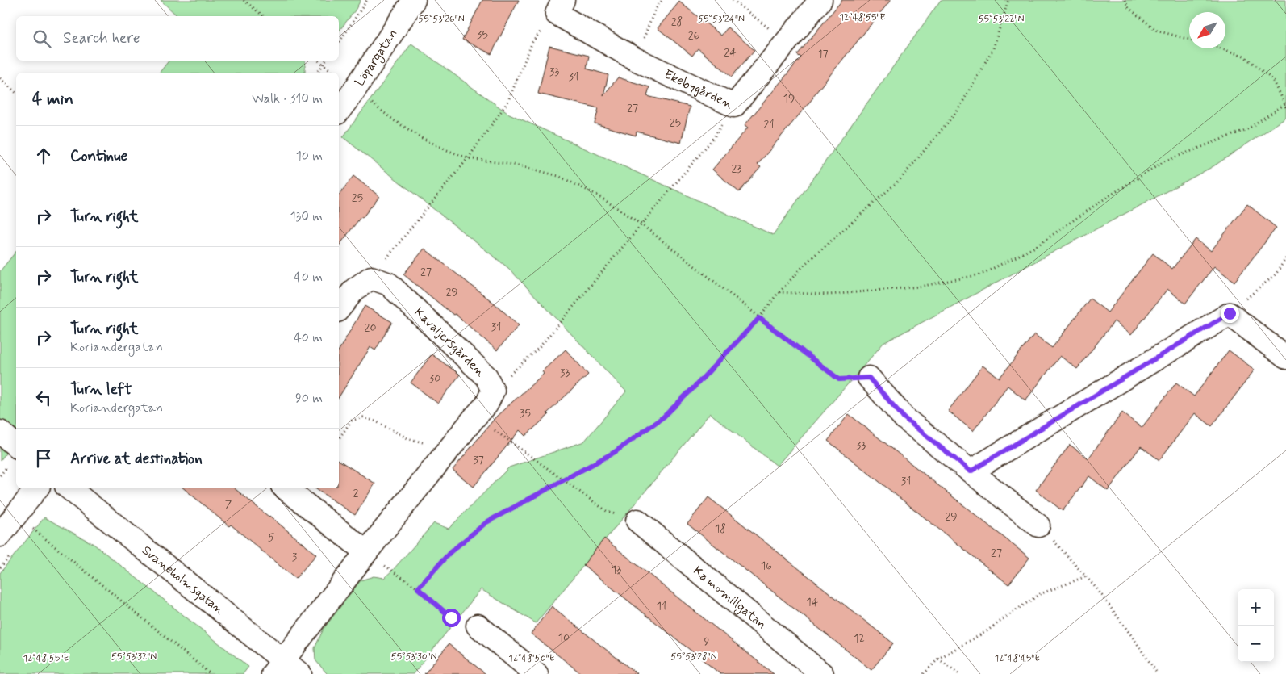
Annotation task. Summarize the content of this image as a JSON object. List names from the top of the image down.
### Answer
{
  "streets": {
    "street": [
      "Löpargatan",
      "Ekebygården",
      "Kavaljersgården",
      "Svaneholmsgatan",
      "Kamomillgatan"
    ]
  },
  "crossings": [
    ["Kavaljersgården", "Svaneholmsgatan"]
  ],
  "house_numbers": [
    "28",
    "35",
    "26",
    "24",
    "17",
    "33",
    "31",
    "19",
    "27",
    "25",
    "21",
    "23",
    "25",
    "27",
    "29",
    "31",
    "20",
    "33",
    "30",
    "35",
    "33",
    "37",
    "31",
    "2",
    "7",
    "29",
    "18",
    "5",
    "27",
    "3",
    "16",
    "13",
    "14",
    "11",
    "10",
    "12",
    "9"
  ],
  "north": "bottom left",
  "page": {
    "search": "Search here",
    "heading": ["4 min", "Walk · 310 m"],
    "list": [
      ["Continue", "10 m"],
      ["Turn right", "130 m"],
      ["Turn right", "40 m"],
      ["Turn right", "Koriandergatan", "40 m"],
      ["Turn left", "Koriandergatan", "90 m"],
      "Arrive at destination"
    ],
    "map_buttons": ["+", "−"]
  },
  "coordinates": [
    "12°48'55\"E",
    "55°53'26\"N",
    "55°53'24\"N",
    "55°53'22\"N",
    "55°53'32\"N",
    "55°53'30\"N",
    "55°53'28\"N",
    "12°48'50\"E",
    "12°48'45\"E"
  ]
}
